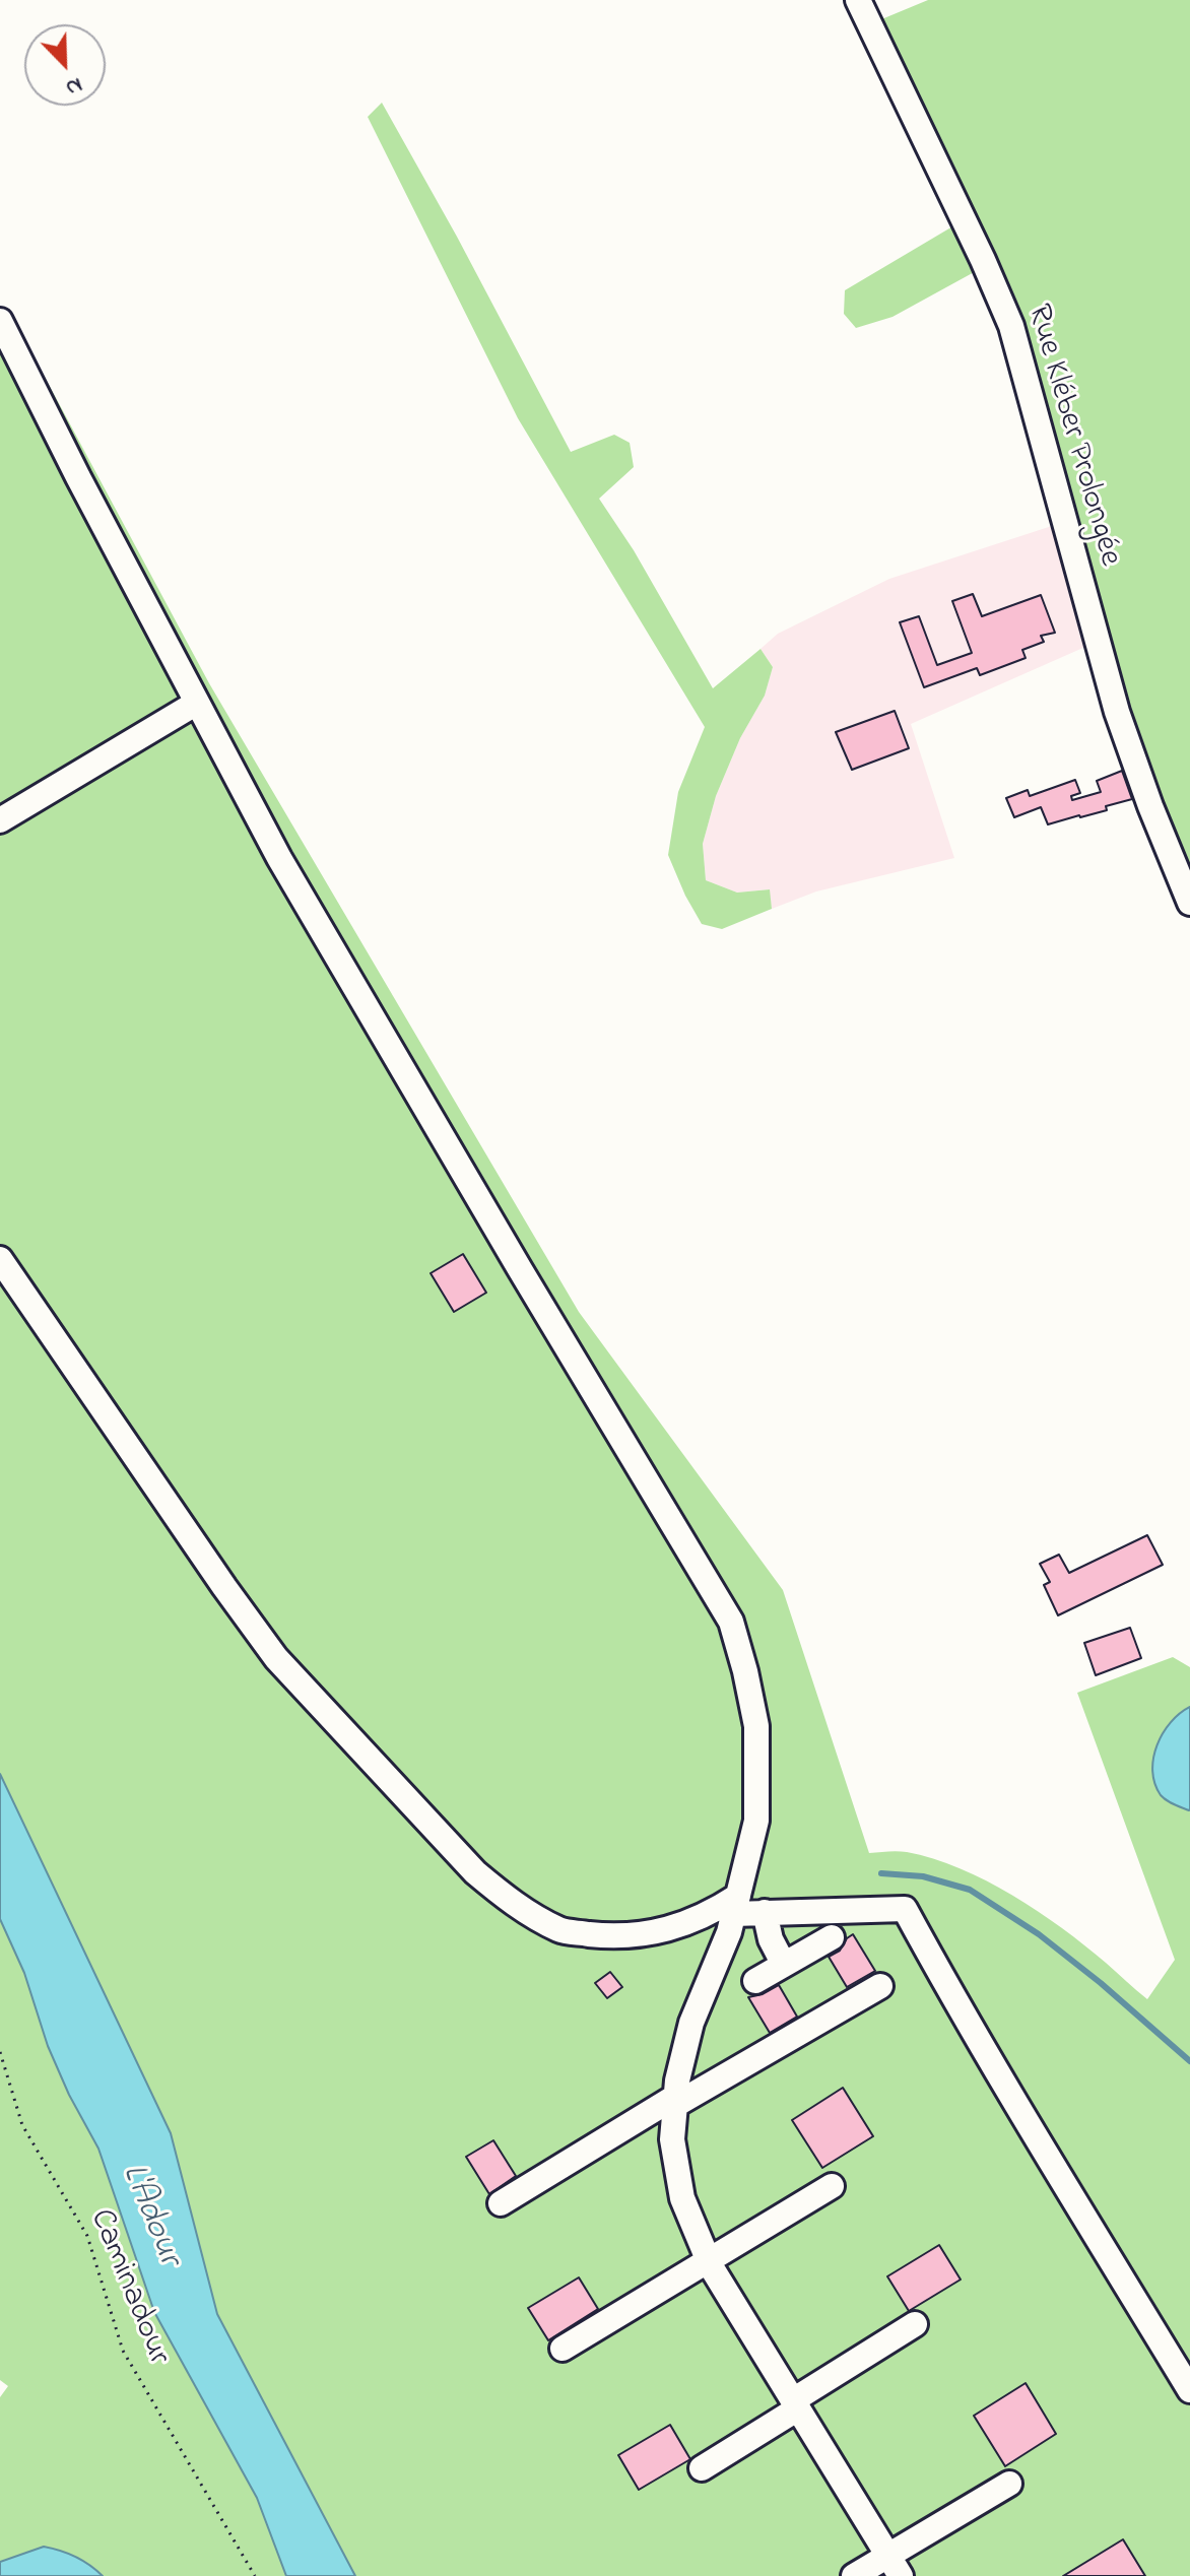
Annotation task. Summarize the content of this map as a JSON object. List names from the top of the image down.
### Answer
{
  "streets": {
    "street": ["Rue Kléber Prolongée"],
    "path": ["Caminadour"]
  },
  "water": ["L'Adour"],
  "north": "bottom right"
}
